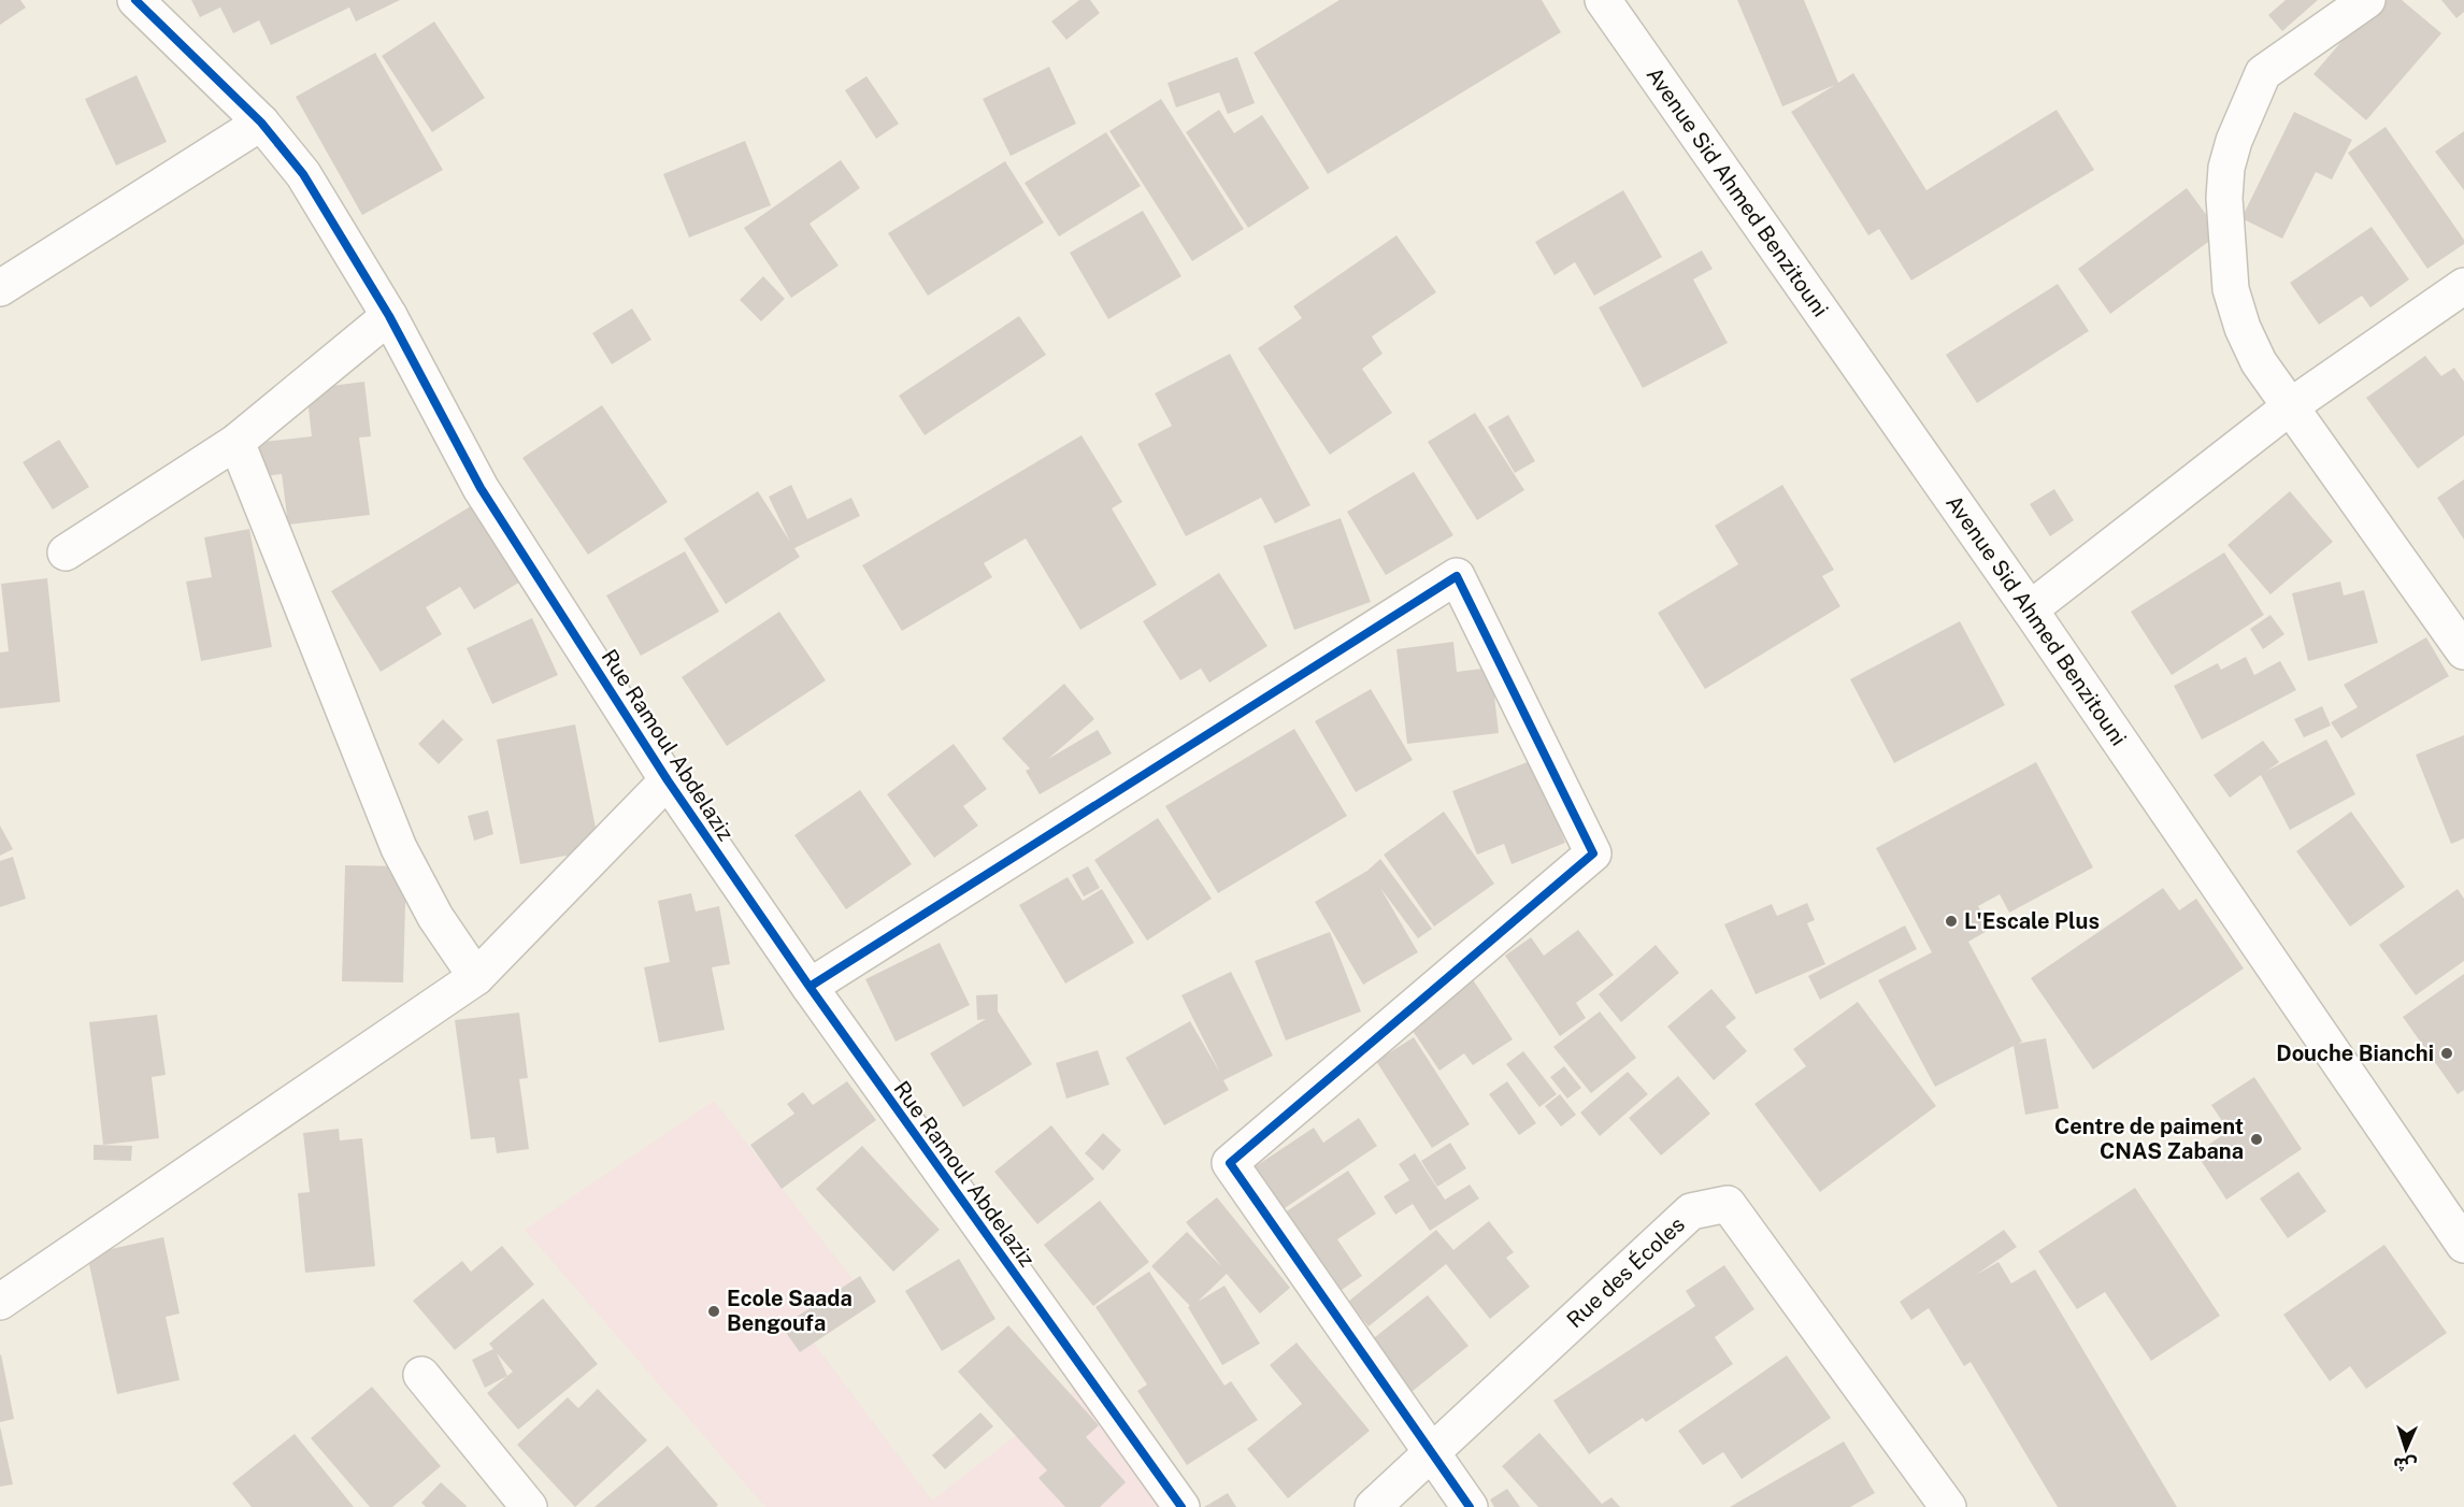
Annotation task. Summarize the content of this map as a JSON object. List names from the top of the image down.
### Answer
{
  "streets": {
    "street": ["Avenue Sid Ahmed Benzitouni", "Rue Ramoul Abdelaziz", "Rue des Écoles"]
  },
  "places": [
    "L'Escale Plus",
    "Douche Bianchi",
    "Centre de paiment CNAS Zabana",
    "Ecole Saada Bengoufa"
  ],
  "north": "bottom"
}
